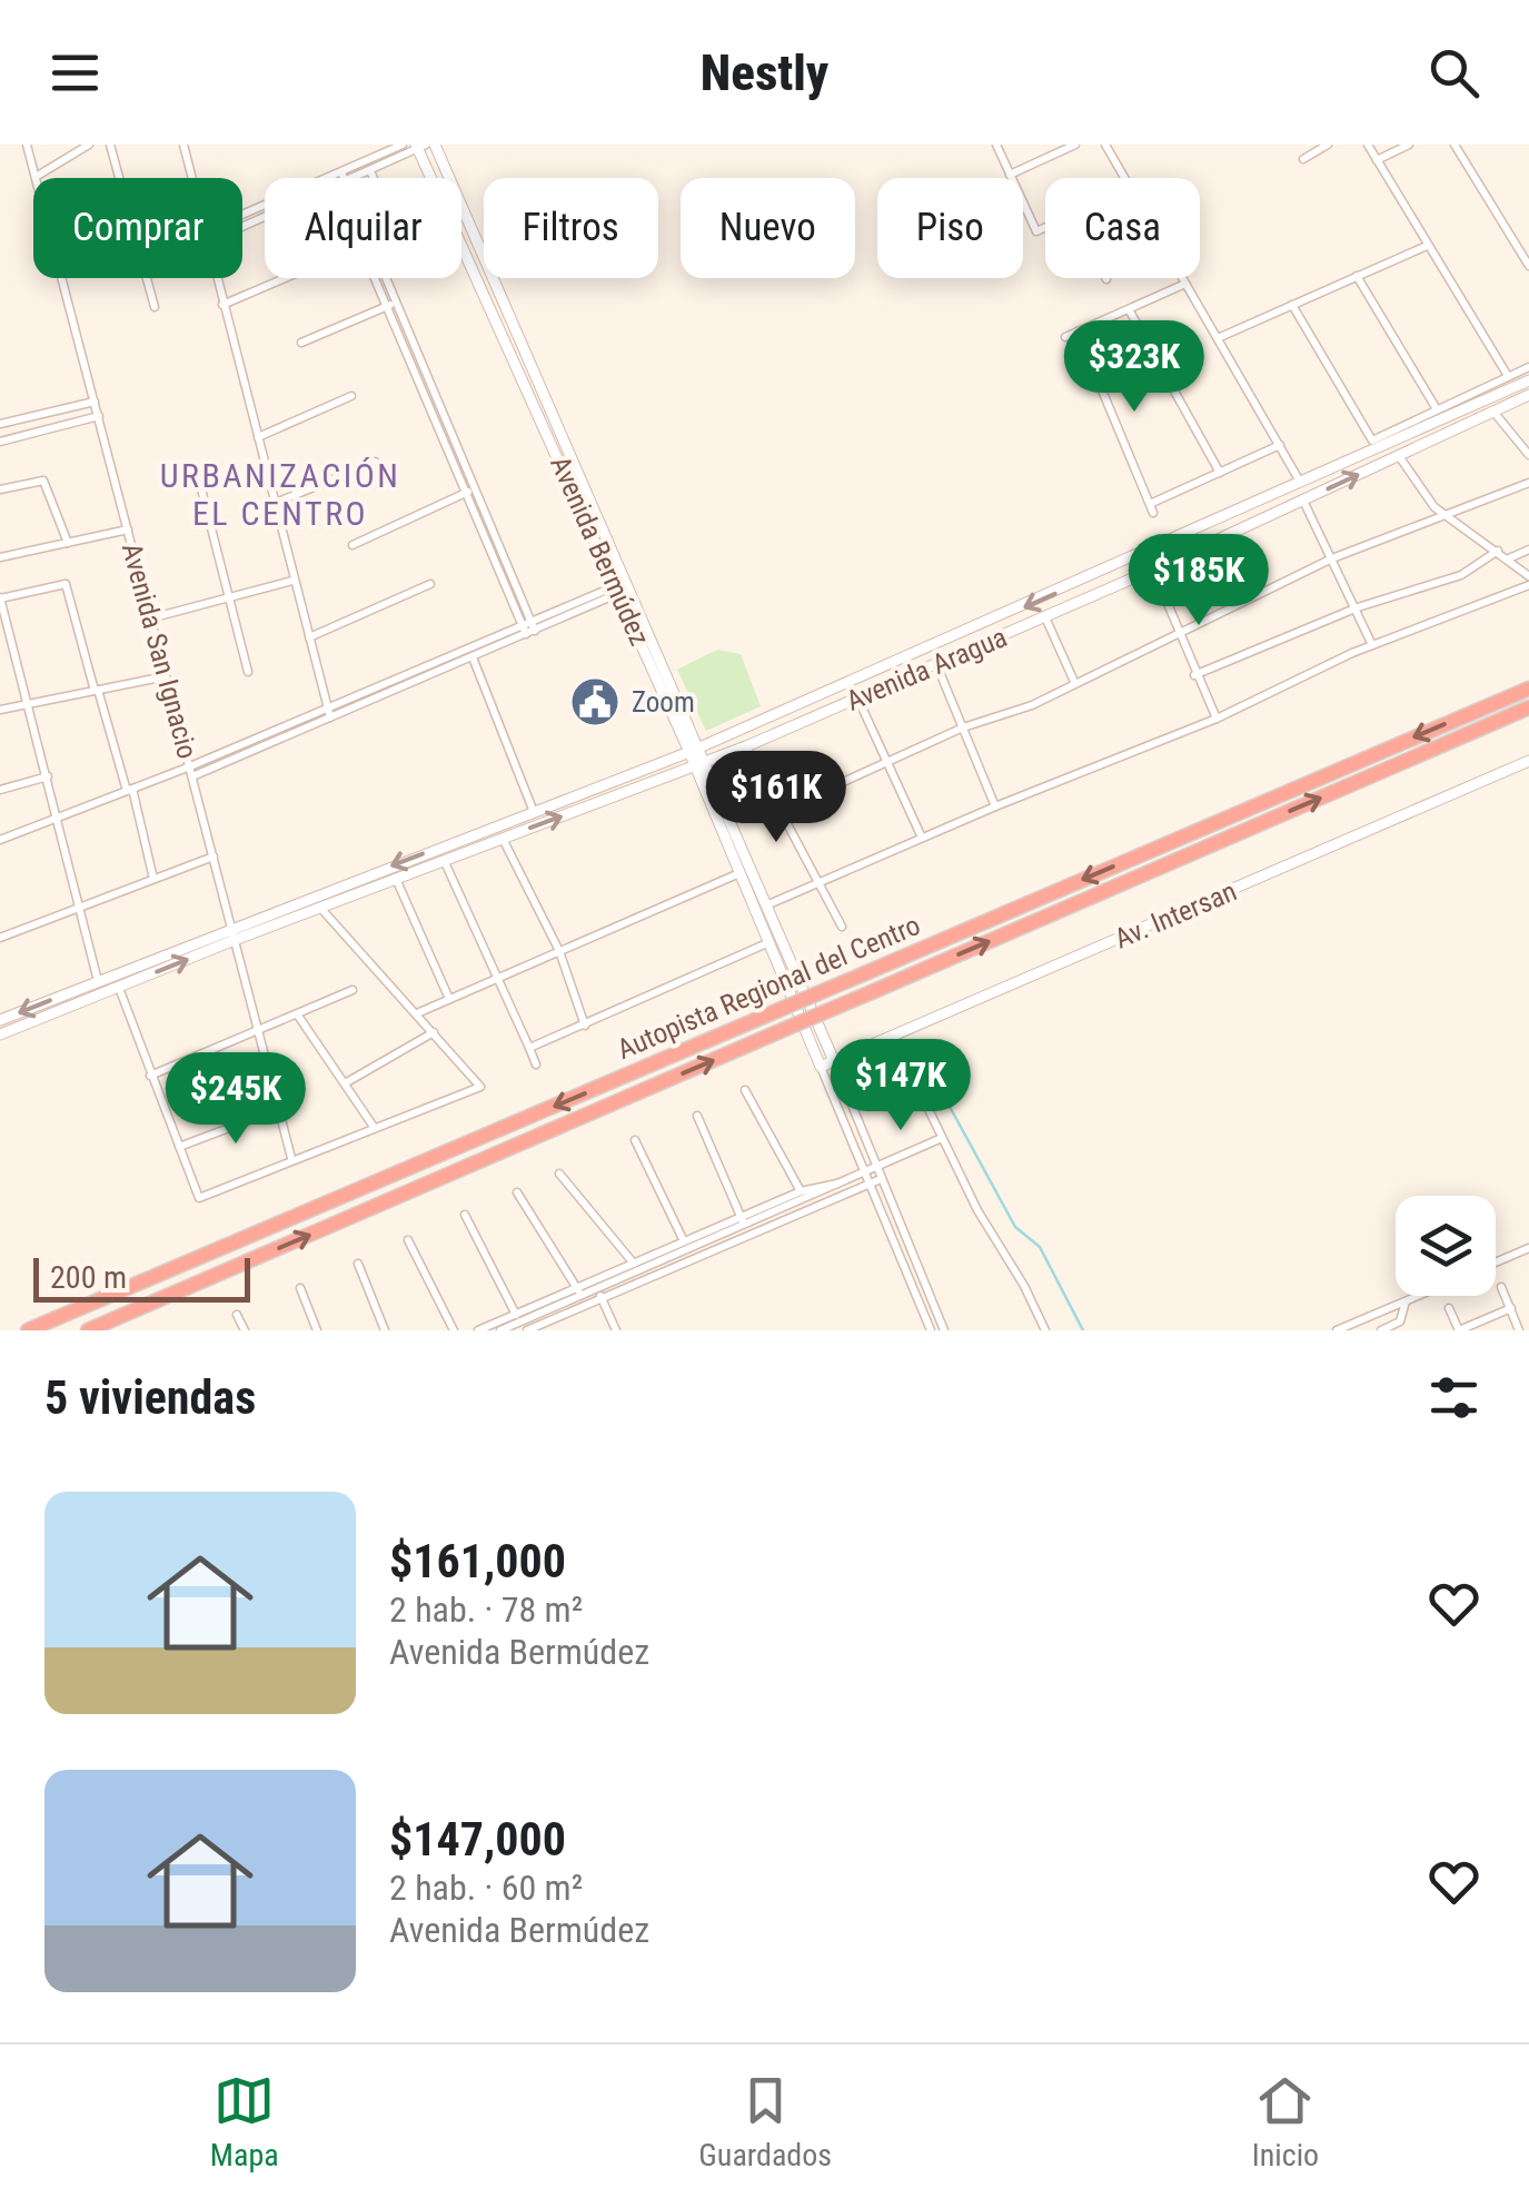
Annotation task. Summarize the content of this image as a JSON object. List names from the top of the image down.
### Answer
{
  "streets": {
    "highway": ["Autopista Regional del Centro"],
    "street": [
      "Avenida Bermúdez",
      "Avenida San Ignacio",
      "Avenida Aragua",
      "Av. Intersan"
    ]
  },
  "crossings": [
    ["Avenida Bermúdez", "Avenida Aragua"],
    ["Avenida Bermúdez", "Av. Intersan"],
    ["Avenida San Ignacio", "Avenida Aragua"]
  ],
  "districts": ["URBANIZACIÓN EL CENTRO"],
  "places": {
    "public building": ["Zoom"]
  },
  "scale_bar": "200 m",
  "page": {
    "header": "Nestly",
    "chip": [
      "Comprar",
      "Alquilar",
      "Filtros",
      "Nuevo",
      "Piso",
      "Casa"
    ],
    "price": [
      "$323K",
      "$185K",
      "$161K",
      "$147K",
      "$245K"
    ],
    "scale": "200 m",
    "heading": "5 viviendas",
    "list": [
      {
        "name": "$161,000",
        "note": "2 hab. · 78 m² · Avenida Bermúdez"
      },
      {
        "name": "$147,000",
        "note": "2 hab. · 60 m² · Avenida Bermúdez"
      }
    ],
    "tabs": ["Mapa", "Guardados", "Inicio"]
  }
}
